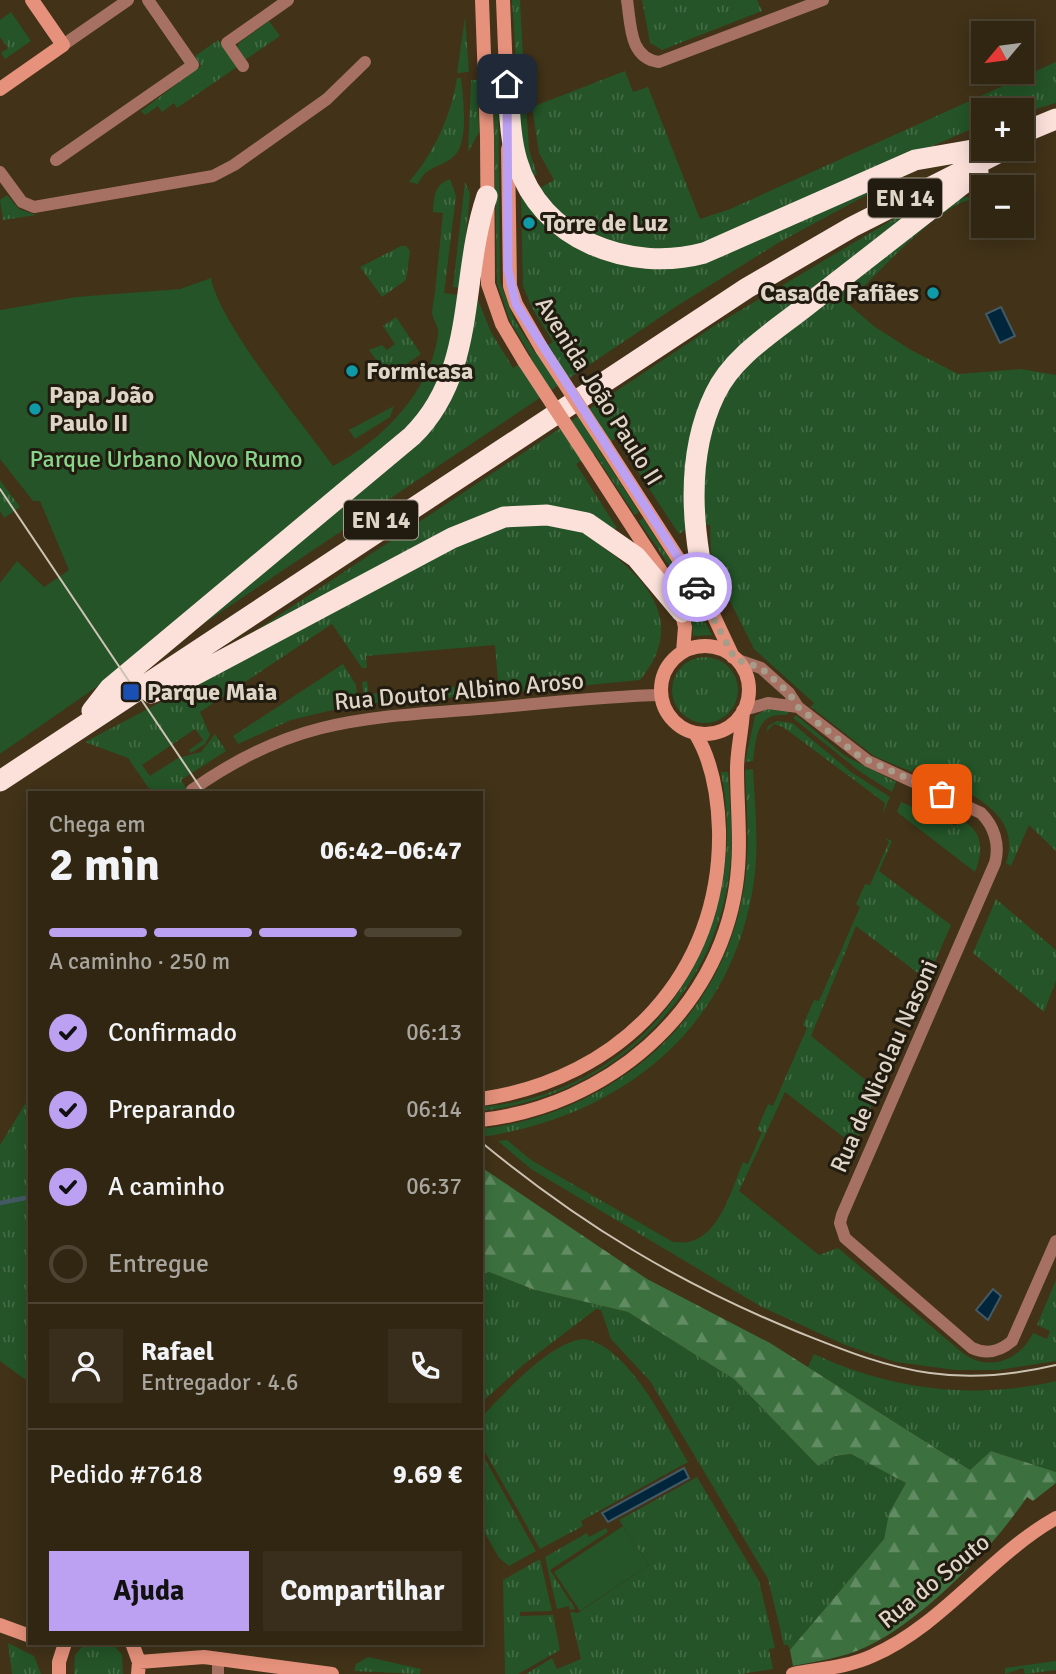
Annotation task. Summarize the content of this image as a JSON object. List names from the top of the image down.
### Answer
{
  "streets": {
    "highway": ["EN 14"],
    "main road": ["Avenida João Paulo II", "Rua do Souto"],
    "street": ["Rua Doutor Albino Aroso", "Rua de Nicolau Nasoni"]
  },
  "crossings": [
    ["Avenida João Paulo II", "Rua Doutor Albino Aroso"],
    ["Avenida João Paulo II", "Rua de Nicolau Nasoni"],
    ["Rua Doutor Albino Aroso", "Rua de Nicolau Nasoni"]
  ],
  "parks": ["Parque Urbano Novo Rumo"],
  "places": {
    "other": [
      "Torre de Luz",
      "Casa de Fafiães",
      "Formicasa",
      "Papa João Paulo II"
    ],
    "transit": ["Parque Maia"]
  },
  "north": "bottom left",
  "page": {
    "map_buttons": ["+", "−"],
    "heading": ["2 min", "Chega em", "06:42–06:47"],
    "panel": [
      "Rafael",
      "Entregador · 4.6",
      "Pedido #7618",
      "9.69 €"
    ],
    "bar": "A caminho · 250 m",
    "list": [
      ["Confirmado", "06:13"],
      ["Preparando", "06:14"],
      ["A caminho", "06:37"],
      "Entregue"
    ],
    "buttons": ["Ajuda", "Compartilhar"]
  }
}
